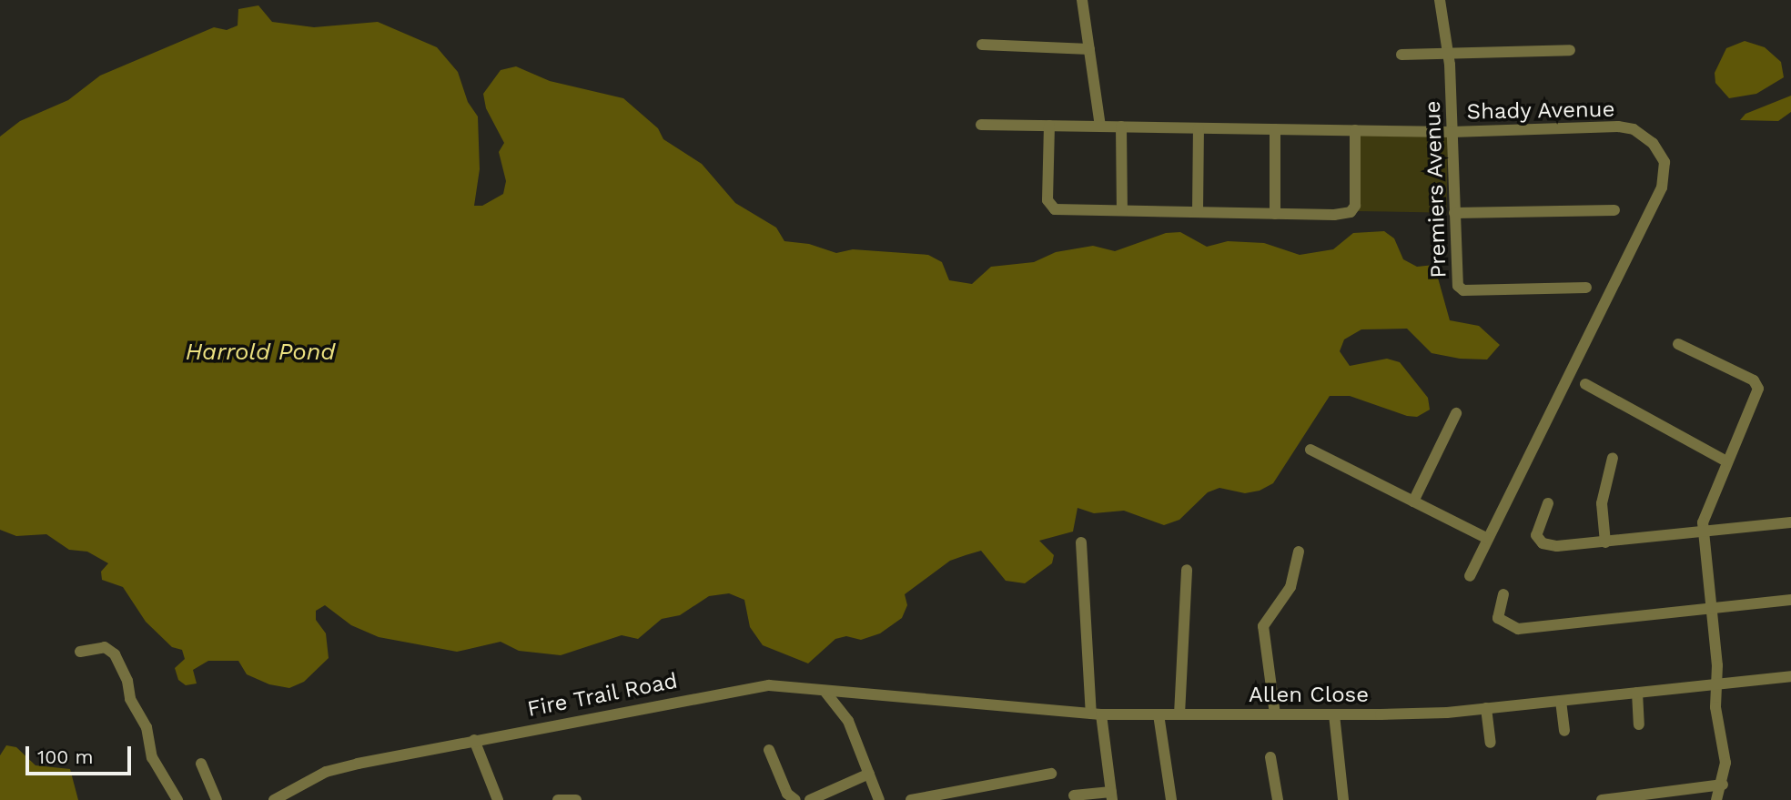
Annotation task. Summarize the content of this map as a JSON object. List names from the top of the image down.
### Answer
{
  "streets": {
    "street": [
      "Shady Avenue",
      "Premiers Avenue",
      "Fire Trail Road",
      "Allen Close"
    ]
  },
  "crossings": [
    ["Shady Avenue", "Premiers Avenue"],
    ["Fire Trail Road", "Allen Close"]
  ],
  "water": ["Harrold Pond"],
  "scale_bar": "100 m"
}
